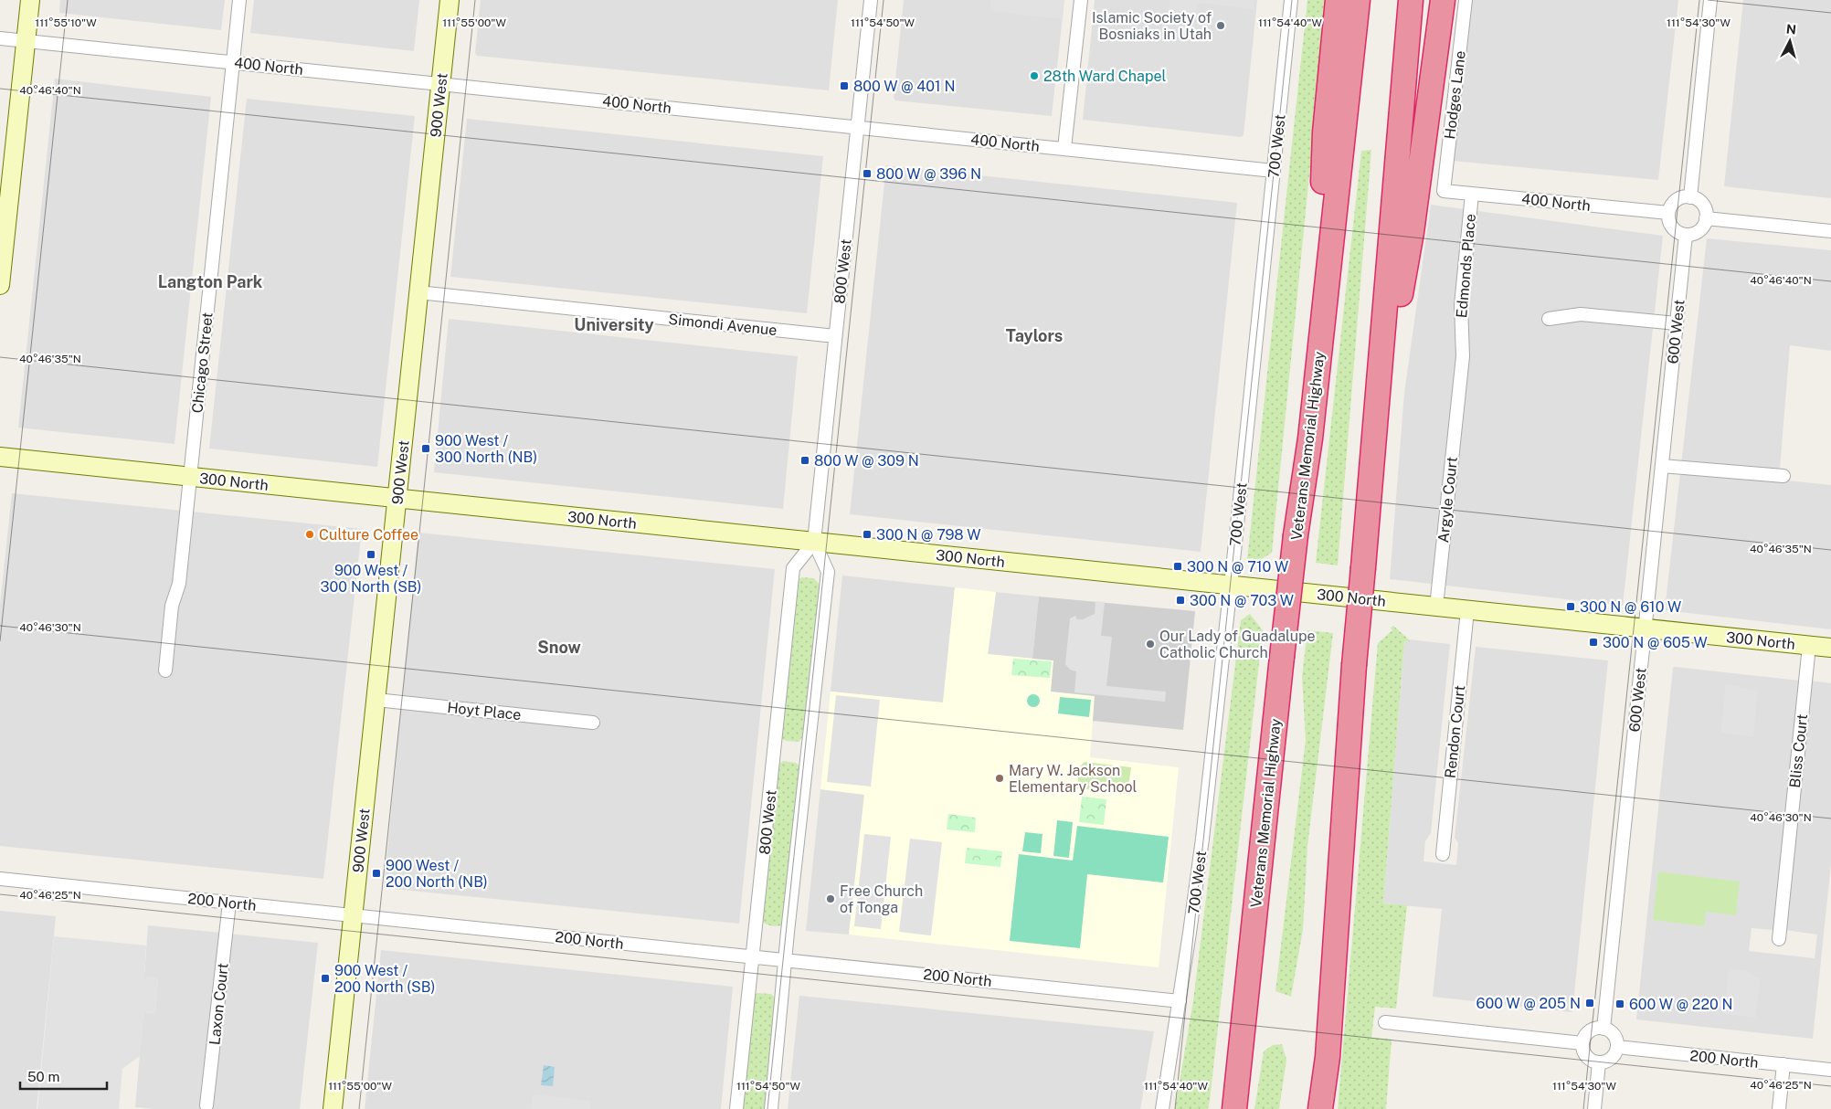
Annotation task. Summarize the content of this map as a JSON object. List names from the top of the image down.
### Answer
{
  "streets": {
    "highway": ["Veterans Memorial Highway"],
    "street": [
      "400 North",
      "Hodges Lane",
      "900 West",
      "700 West",
      "Edmonds Place",
      "800 West",
      "Simondi Avenue",
      "600 West",
      "Chicago Street",
      "300 North",
      "Argyle Court",
      "Hoyt Place",
      "Rendon Court",
      "Bliss Court",
      "200 North",
      "Laxon Court"
    ]
  },
  "crossings": [
    ["400 North", "Hodges Lane"],
    ["400 North", "900 West"],
    ["400 North", "700 West"],
    ["400 North", "Edmonds Place"],
    ["400 North", "800 West"],
    ["400 North", "600 West"],
    ["400 North", "Chicago Street"],
    ["900 West", "Simondi Avenue"],
    ["900 West", "300 North"],
    ["900 West", "Hoyt Place"],
    ["900 West", "200 North"],
    ["700 West", "300 North"],
    ["700 West", "200 North"],
    ["Edmonds Place", "Argyle Court"],
    ["800 West", "Simondi Avenue"],
    ["800 West", "300 North"],
    ["800 West", "200 North"],
    ["600 West", "300 North"],
    ["600 West", "200 North"],
    ["Chicago Street", "300 North"],
    ["300 North", "Argyle Court"],
    ["300 North", "Rendon Court"],
    ["300 North", "Bliss Court"],
    ["200 North", "Laxon Court"]
  ],
  "districts": [
    "Langton Park",
    "University",
    "Taylors",
    "Snow"
  ],
  "places": {
    "other": [
      "Islamic Society of Bosniaks in Utah",
      "28th Ward Chapel",
      "Culture Coffee",
      "Our Lady of Guadalupe Catholic Church",
      "Mary W. Jackson Elementary School",
      "Free Church of Tonga"
    ],
    "transit": [
      "800 W @ 401 N",
      "800 W @ 396 N",
      "900 West / 300 North (NB)",
      "800 W @ 309 N",
      "300 N @ 798 W",
      "900 West / 300 North (SB)",
      "300 N @ 710 W",
      "300 N @ 703 W",
      "300 N @ 610 W",
      "300 N @ 605 W",
      "900 West / 200 North (NB)",
      "900 West / 200 North (SB)",
      "600 W @ 205 N",
      "600 W @ 220 N"
    ]
  },
  "scale_bar": "50 m",
  "north": "top",
  "coordinates": [
    "111°55'10\"W",
    "111°55'00\"W",
    "111°54'50\"W",
    "111°54'40\"W",
    "111°54'30\"W",
    "40°46'40\"N",
    "40°46'35\"N",
    "40°46'30\"N",
    "40°46'25\"N"
  ]
}
